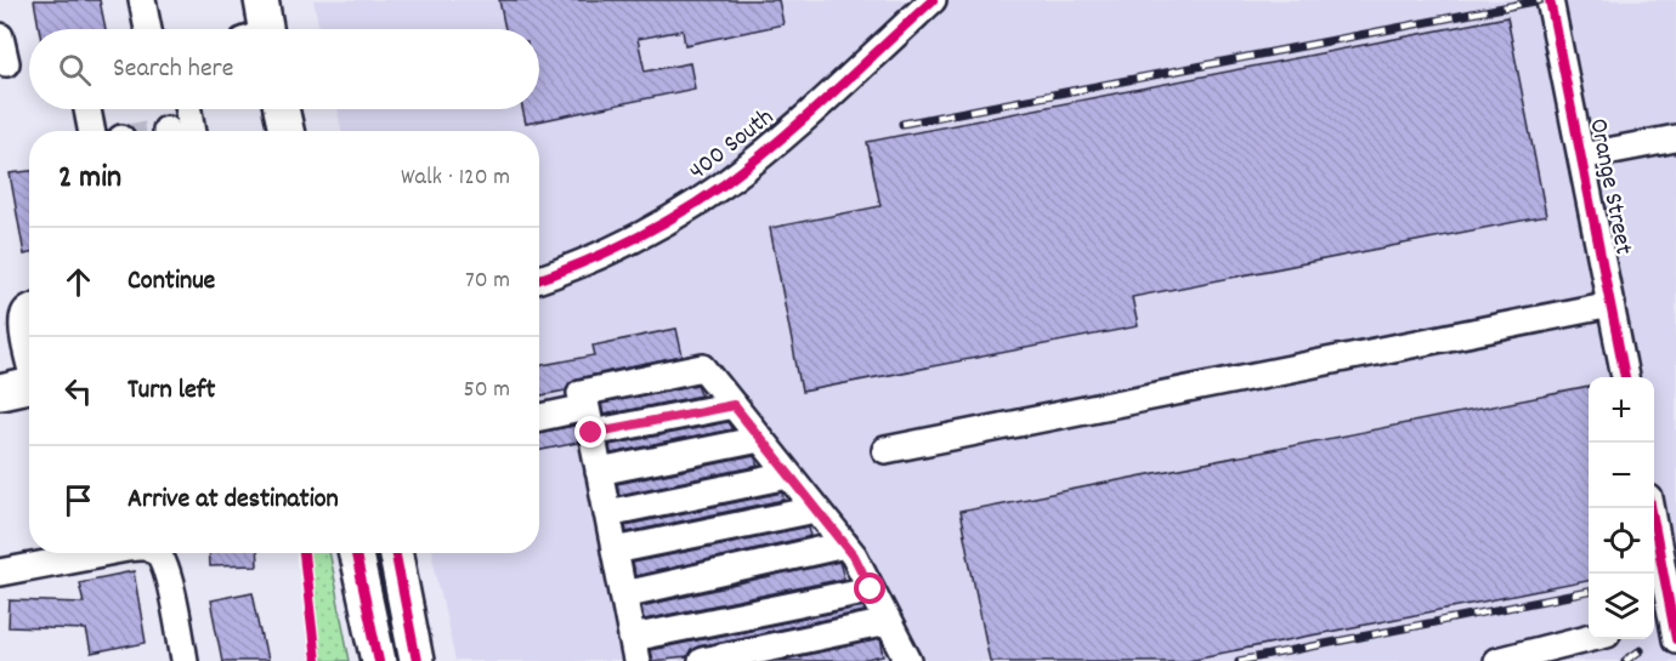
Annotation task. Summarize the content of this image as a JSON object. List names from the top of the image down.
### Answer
{
  "streets": {
    "street": ["400 South", "Orange Street"]
  },
  "page": {
    "search": "Search here",
    "heading": ["2 min", "Walk · 120 m"],
    "list": [
      ["Continue", "70 m"],
      ["Turn left", "50 m"],
      "Arrive at destination"
    ],
    "map_buttons": ["+", "−"]
  }
}
